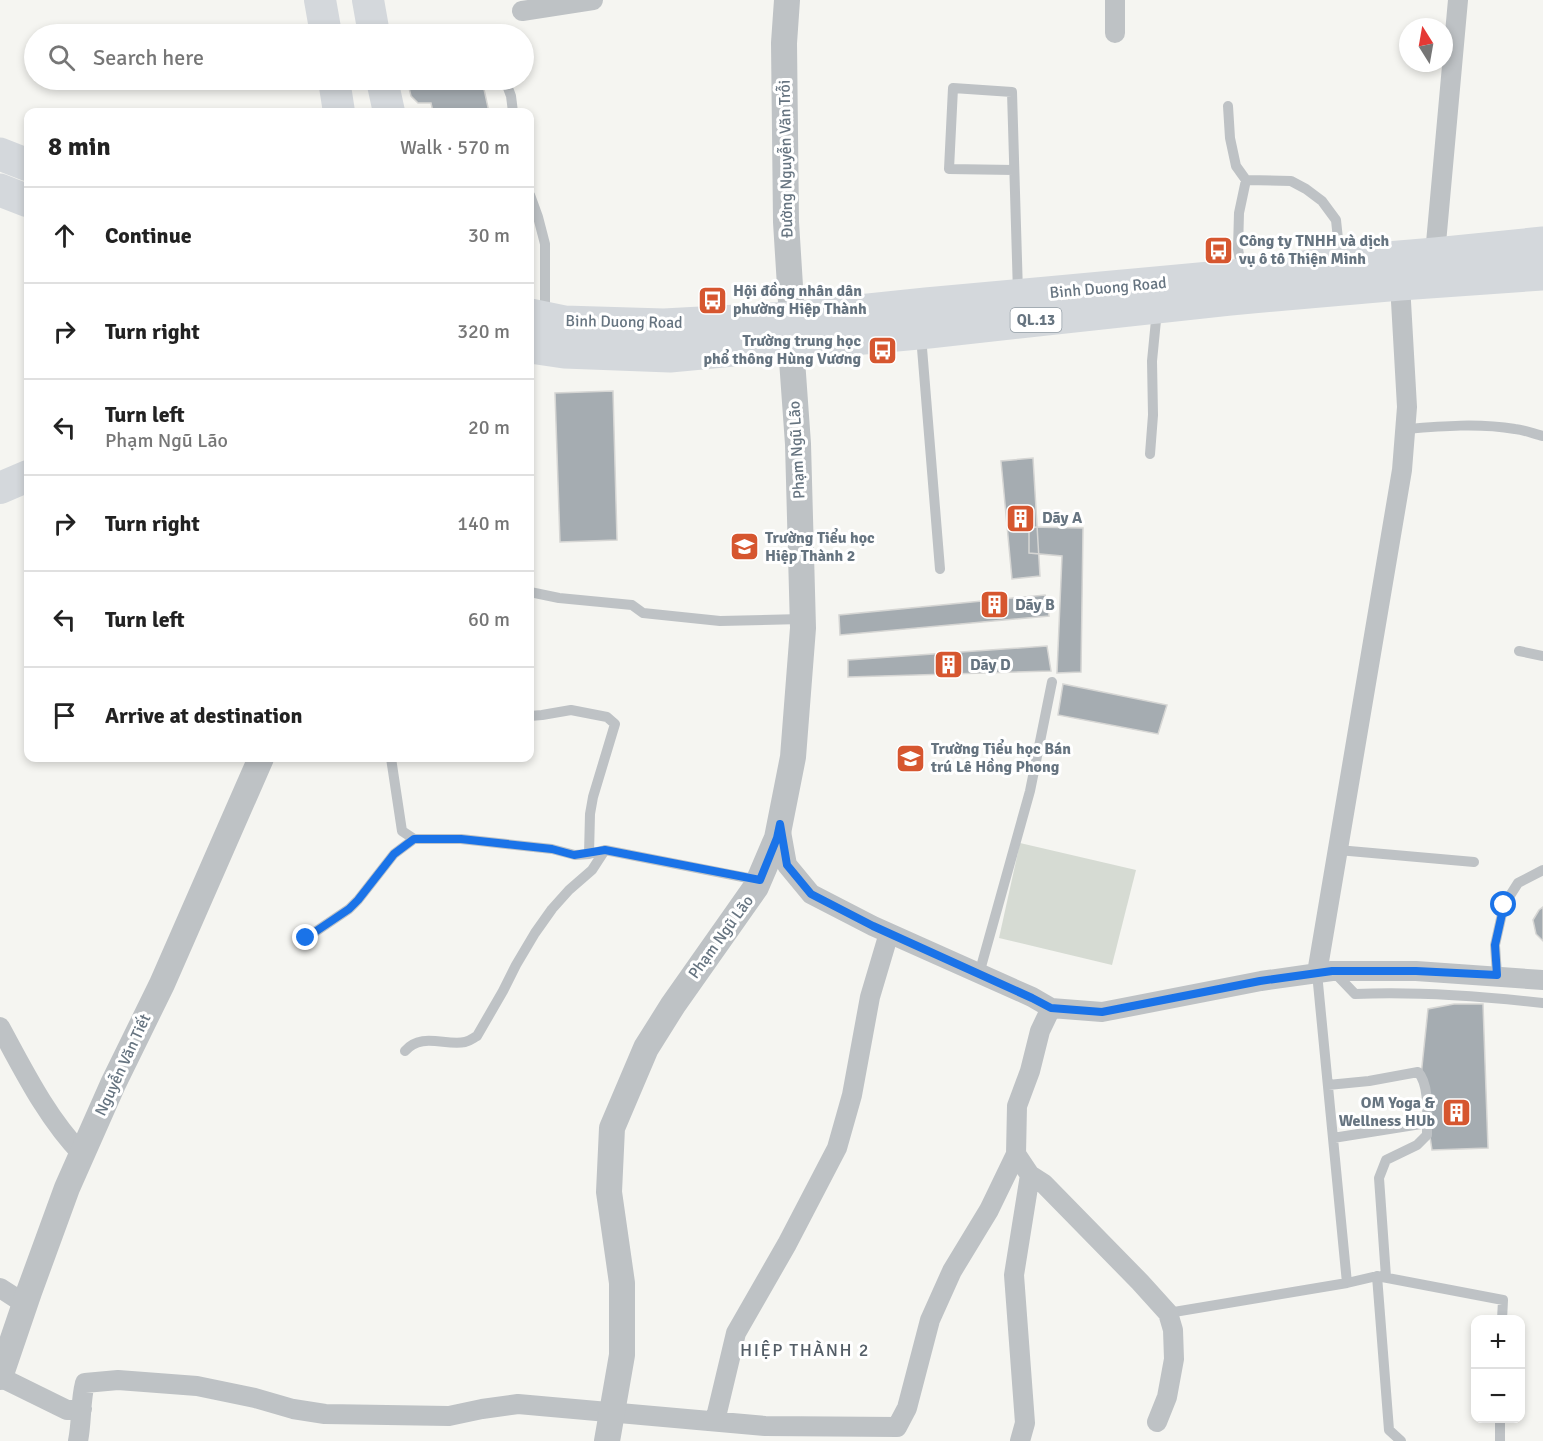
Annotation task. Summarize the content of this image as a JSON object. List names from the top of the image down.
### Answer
{
  "streets": {
    "highway": ["Binh Duong Road", "QL.13"],
    "street": ["Đường Nguyễn Văn Trỗi", "Phạm Ngũ Lão", "Nguyễn Văn Tiết"]
  },
  "crossings": [
    ["Đường Nguyễn Văn Trỗi", "Binh Duong Road"],
    ["Đường Nguyễn Văn Trỗi", "Phạm Ngũ Lão"],
    ["Binh Duong Road", "Phạm Ngũ Lão"]
  ],
  "districts": ["HIỆP THÀNH 2"],
  "places": {
    "bus stop": ["Công ty TNHH và dịch vụ ô tô Thiện Minh", "Hội đồng nhân dân phường Hiệp Thành", "Trường trung học phổ thông Hùng Vương"],
    "building": [
      "Dãy A",
      "Dãy B",
      "Dãy D",
      "OM Yoga & Wellness HUb"
    ],
    "school or university": ["Trường Tiểu học Hiệp Thành 2", "Trường Tiểu học Bán trú Lê Hồng Phong"]
  },
  "north": "top",
  "page": {
    "search": "Search here",
    "heading": ["8 min", "Walk · 570 m"],
    "list": [
      ["Continue", "30 m"],
      ["Turn right", "320 m"],
      ["Turn left", "Phạm Ngũ Lão", "20 m"],
      ["Turn right", "140 m"],
      ["Turn left", "60 m"],
      "Arrive at destination"
    ],
    "map_buttons": ["+", "−"]
  }
}
